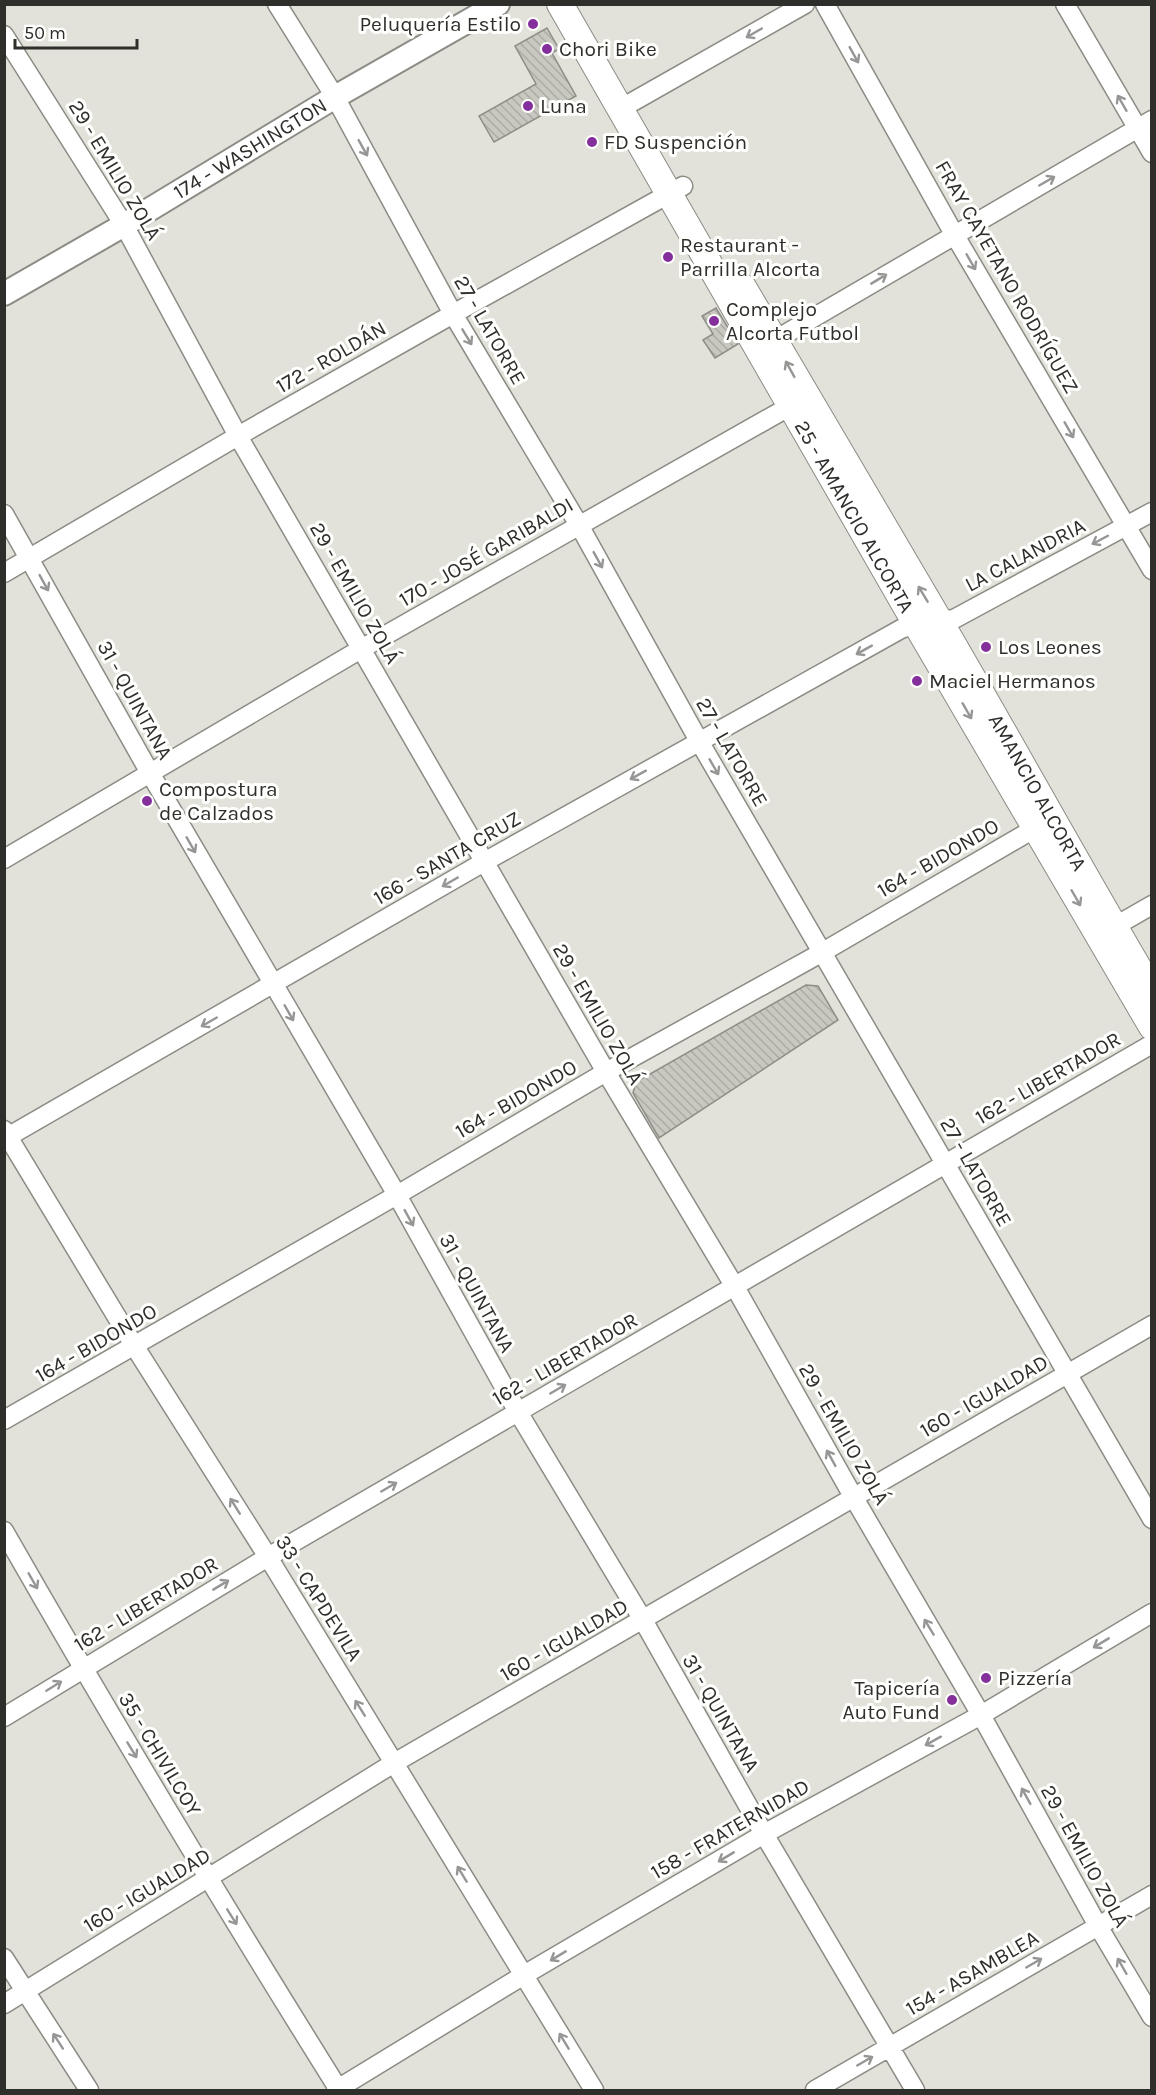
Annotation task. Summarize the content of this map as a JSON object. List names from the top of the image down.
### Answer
{
  "streets": {
    "main road": ["25 - AMANCIO ALCORTA"],
    "street": [
      "174 - WASHINGTON",
      "29 - EMILIO ZOLÁ",
      "FRAY CAYETANO RODRÍGUEZ",
      "27 - LATORRE",
      "172 - ROLDÁN",
      "170 - JOSÉ GARIBALDI",
      "LA CALANDRIA",
      "31 - QUINTANA",
      "166 - SANTA CRUZ",
      "164 - BIDONDO",
      "162 - LIBERTADOR",
      "160 - IGUALDAD",
      "33 - CAPDEVILA",
      "35 - CHIVILCOY",
      "158 - FRATERNIDAD",
      "154 - ASAMBLEA"
    ]
  },
  "crossings": [
    ["174 - WASHINGTON", "29 - EMILIO ZOLÁ"],
    ["174 - WASHINGTON", "27 - LATORRE"],
    ["29 - EMILIO ZOLÁ", "172 - ROLDÁN"],
    ["29 - EMILIO ZOLÁ", "170 - JOSÉ GARIBALDI"],
    ["29 - EMILIO ZOLÁ", "166 - SANTA CRUZ"],
    ["29 - EMILIO ZOLÁ", "164 - BIDONDO"],
    ["29 - EMILIO ZOLÁ", "162 - LIBERTADOR"],
    ["29 - EMILIO ZOLÁ", "160 - IGUALDAD"],
    ["29 - EMILIO ZOLÁ", "158 - FRATERNIDAD"],
    ["29 - EMILIO ZOLÁ", "154 - ASAMBLEA"],
    ["FRAY CAYETANO RODRÍGUEZ", "LA CALANDRIA"],
    ["27 - LATORRE", "172 - ROLDÁN"],
    ["27 - LATORRE", "170 - JOSÉ GARIBALDI"],
    ["27 - LATORRE", "166 - SANTA CRUZ"],
    ["27 - LATORRE", "164 - BIDONDO"],
    ["27 - LATORRE", "162 - LIBERTADOR"],
    ["27 - LATORRE", "160 - IGUALDAD"],
    ["172 - ROLDÁN", "25 - AMANCIO ALCORTA"],
    ["172 - ROLDÁN", "31 - QUINTANA"],
    ["25 - AMANCIO ALCORTA", "170 - JOSÉ GARIBALDI"],
    ["25 - AMANCIO ALCORTA", "LA CALANDRIA"],
    ["25 - AMANCIO ALCORTA", "166 - SANTA CRUZ"],
    ["25 - AMANCIO ALCORTA", "164 - BIDONDO"],
    ["170 - JOSÉ GARIBALDI", "31 - QUINTANA"],
    ["LA CALANDRIA", "166 - SANTA CRUZ"],
    ["31 - QUINTANA", "166 - SANTA CRUZ"],
    ["31 - QUINTANA", "164 - BIDONDO"],
    ["31 - QUINTANA", "162 - LIBERTADOR"],
    ["31 - QUINTANA", "160 - IGUALDAD"],
    ["31 - QUINTANA", "158 - FRATERNIDAD"],
    ["31 - QUINTANA", "154 - ASAMBLEA"],
    ["166 - SANTA CRUZ", "33 - CAPDEVILA"],
    ["164 - BIDONDO", "33 - CAPDEVILA"],
    ["162 - LIBERTADOR", "33 - CAPDEVILA"],
    ["162 - LIBERTADOR", "35 - CHIVILCOY"],
    ["160 - IGUALDAD", "33 - CAPDEVILA"],
    ["160 - IGUALDAD", "35 - CHIVILCOY"],
    ["33 - CAPDEVILA", "158 - FRATERNIDAD"],
    ["35 - CHIVILCOY", "158 - FRATERNIDAD"]
  ],
  "one_way": [
    "29 - EMILIO ZOLÁ",
    "FRAY CAYETANO RODRÍGUEZ",
    "27 - LATORRE",
    "LA CALANDRIA",
    "31 - QUINTANA",
    "166 - SANTA CRUZ",
    "162 - LIBERTADOR",
    "33 - CAPDEVILA",
    "35 - CHIVILCOY",
    "158 - FRATERNIDAD",
    "154 - ASAMBLEA"
  ],
  "places": [
    "Peluquería Estilo",
    "Chori Bike",
    "Luna",
    "FD Suspención",
    "Restaurant - Parrilla Alcorta",
    "Complejo Alcorta Futbol",
    "Los Leones",
    "Maciel Hermanos",
    "Compostura de Calzados",
    "Pizzería",
    "Tapicería Auto Fund"
  ],
  "scale_bar": "50 m"
}
